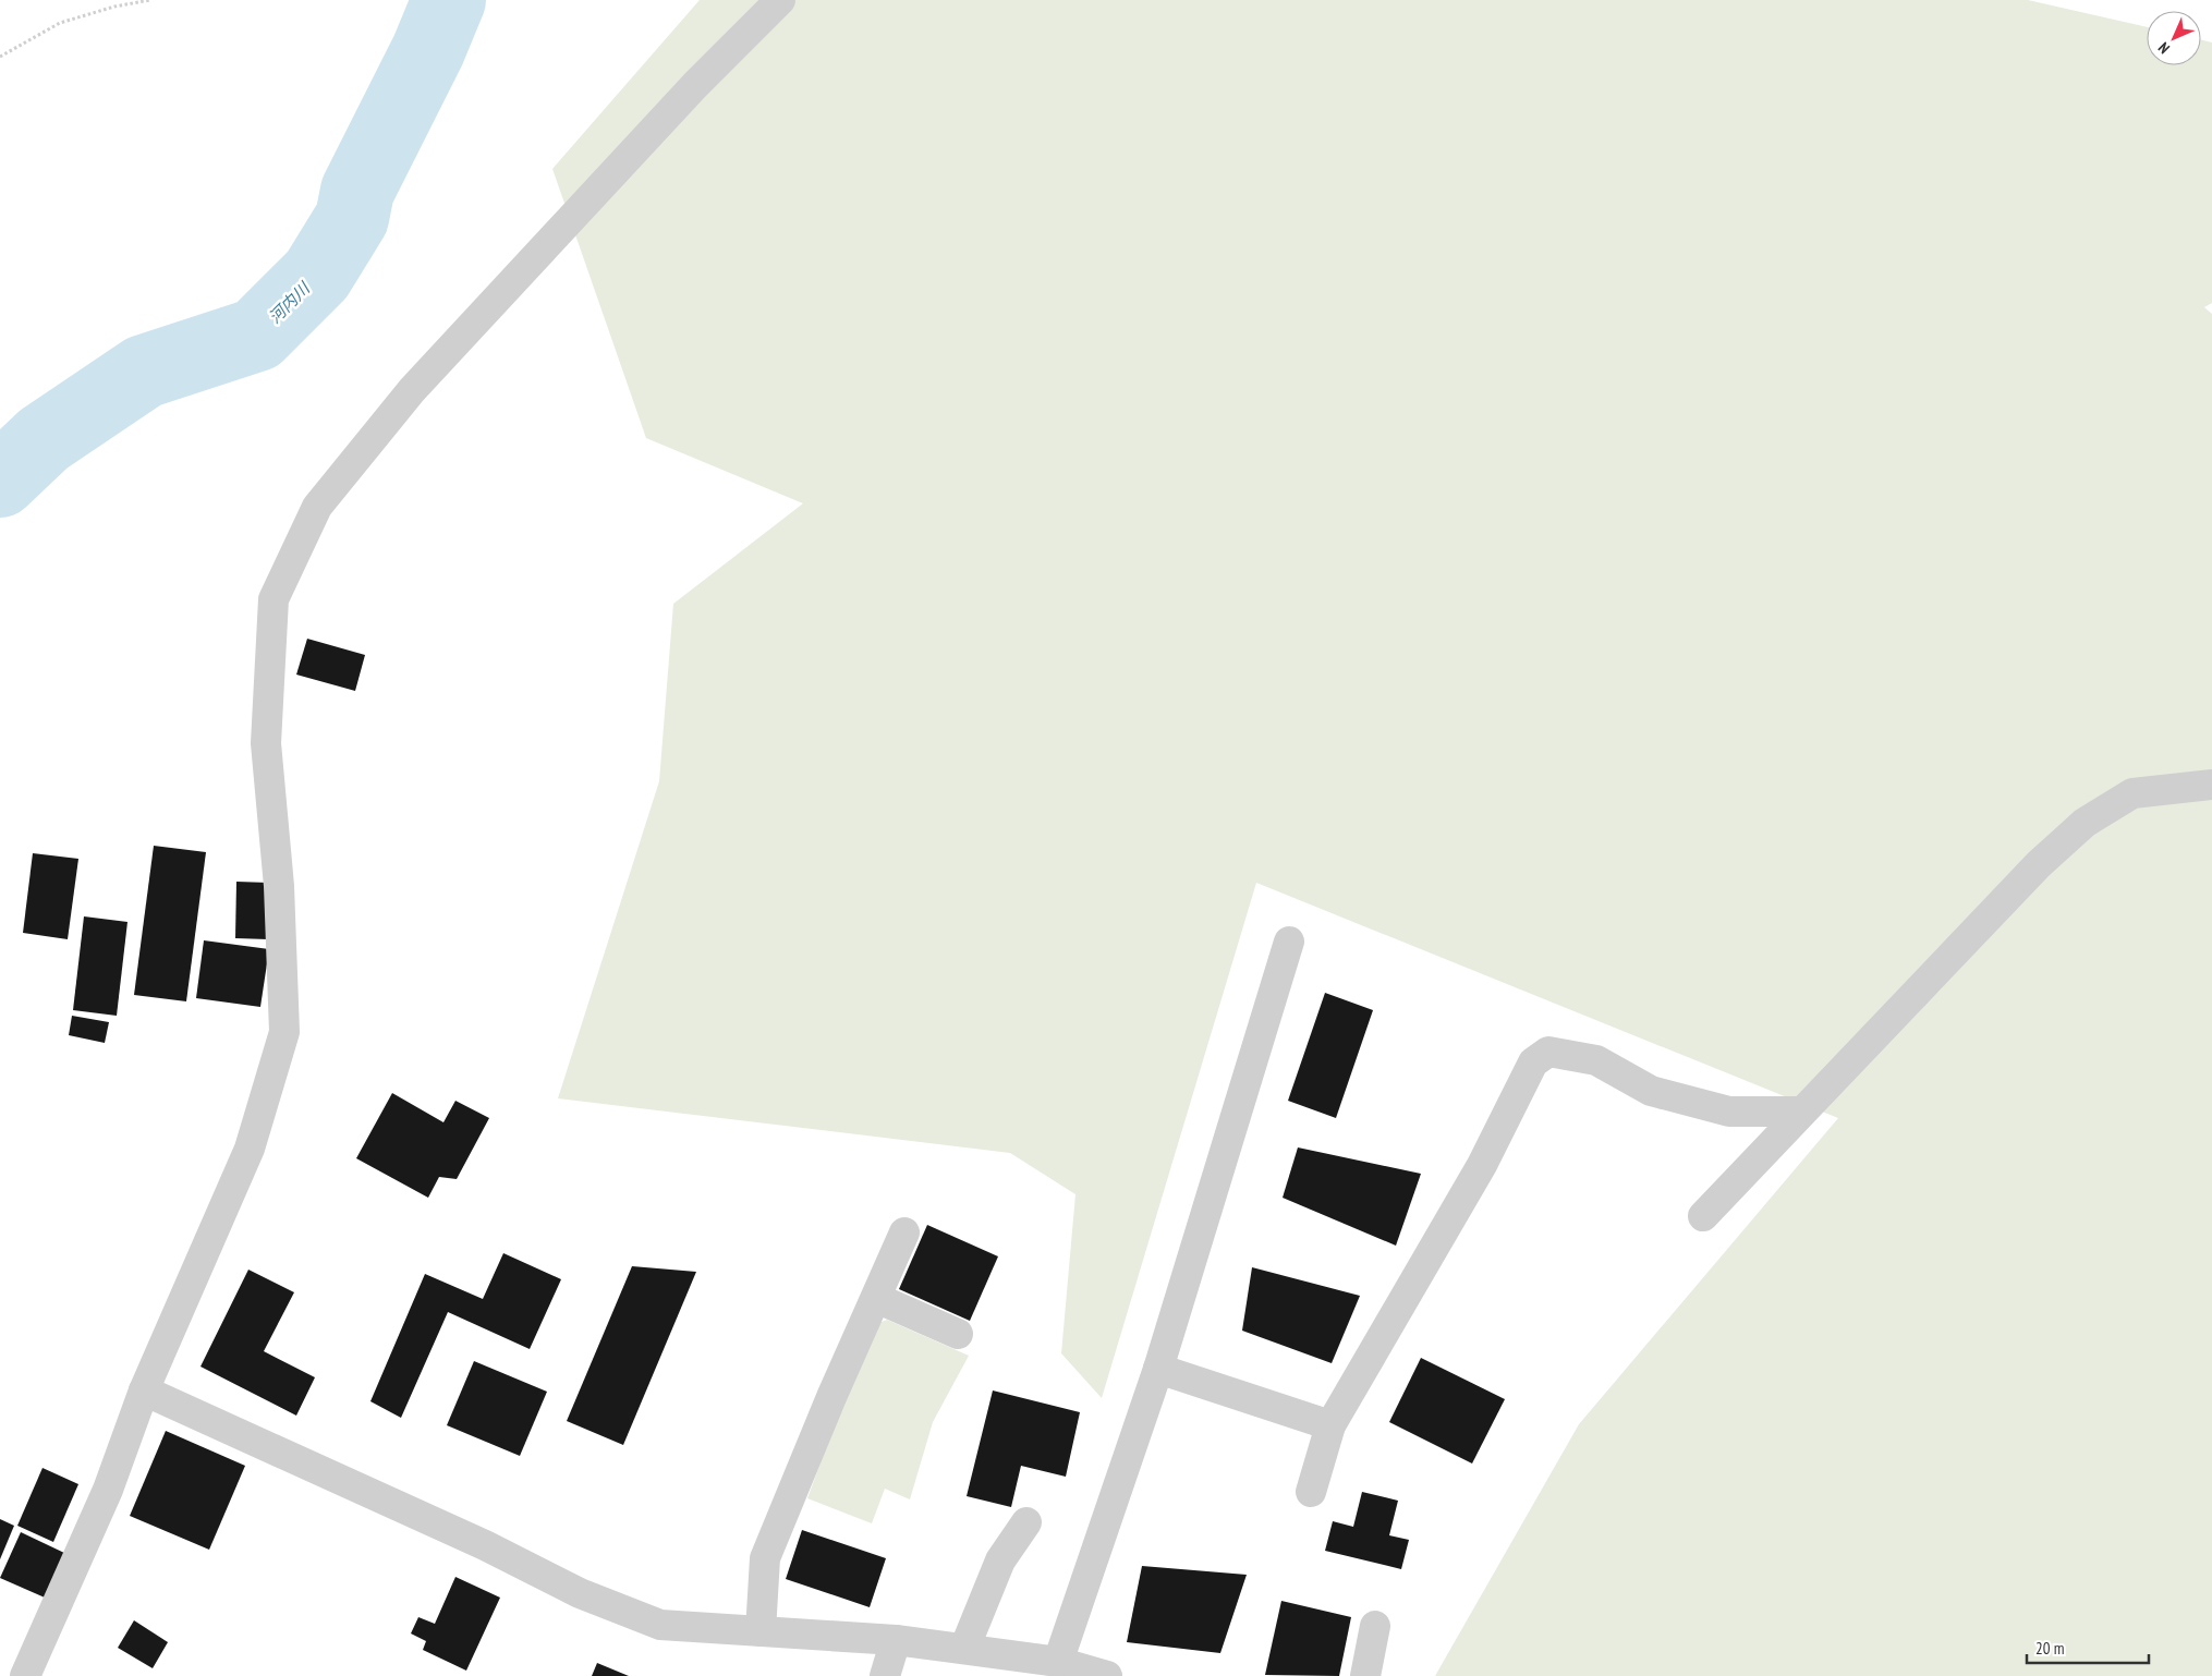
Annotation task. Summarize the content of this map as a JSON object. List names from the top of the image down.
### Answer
{
  "water": ["河内川"],
  "scale_bar": "20 m",
  "north": "bottom left"
}
